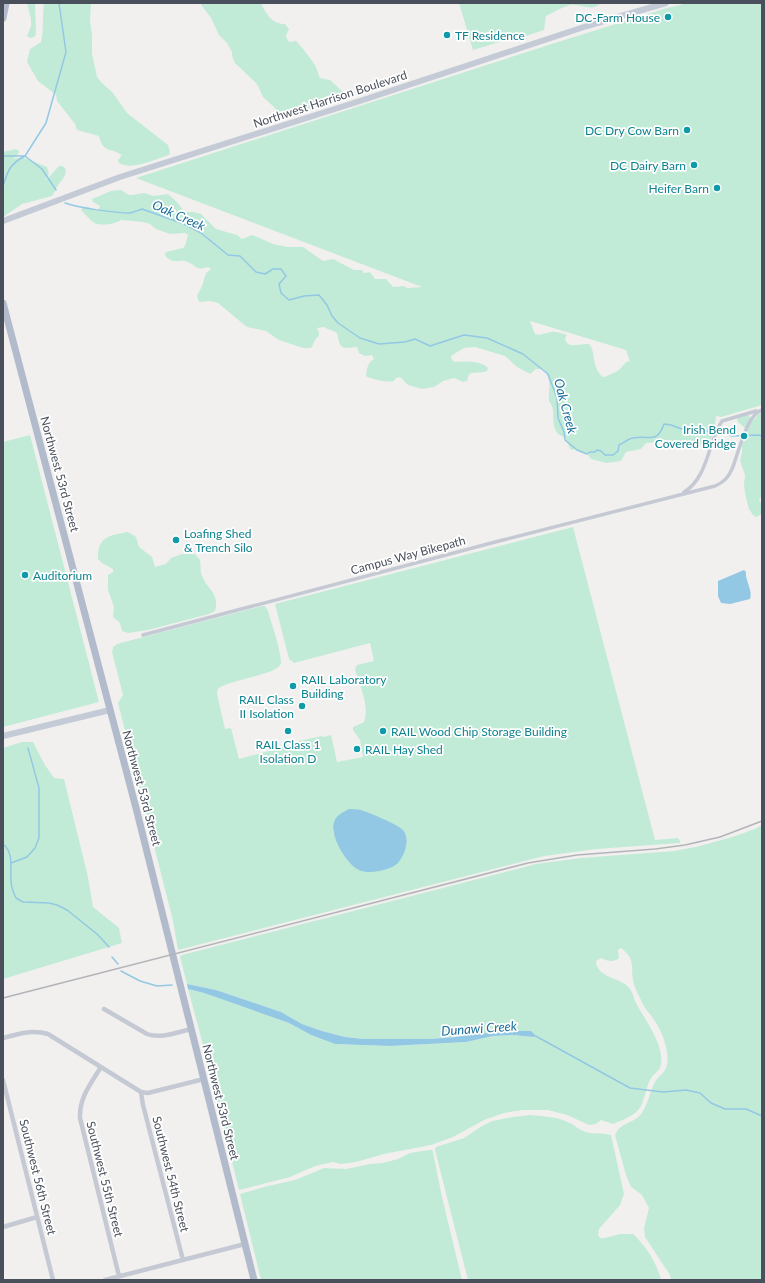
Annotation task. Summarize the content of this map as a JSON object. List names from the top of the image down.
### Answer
{
  "streets": {
    "main road": ["Northwest Harrison Boulevard", "Northwest 53rd Street"],
    "street": [
      "Campus Way Bikepath",
      "Southwest 54th Street",
      "Southwest 56th Street",
      "Southwest 55th Street"
    ]
  },
  "water": ["Oak Creek", "Dunawi Creek"],
  "places": [
    "DC-Farm House",
    "TF Residence",
    "DC Dry Cow Barn",
    "DC Dairy Barn",
    "Heifer Barn",
    "Irish Bend Covered Bridge",
    "Loafing Shed & Trench Silo",
    "Auditorium",
    "RAIL Laboratory Building",
    "RAIL Class II Isolation",
    "RAIL Class 1 Isolation D",
    "RAIL Wood Chip Storage Building",
    "RAIL Hay Shed"
  ]
}
